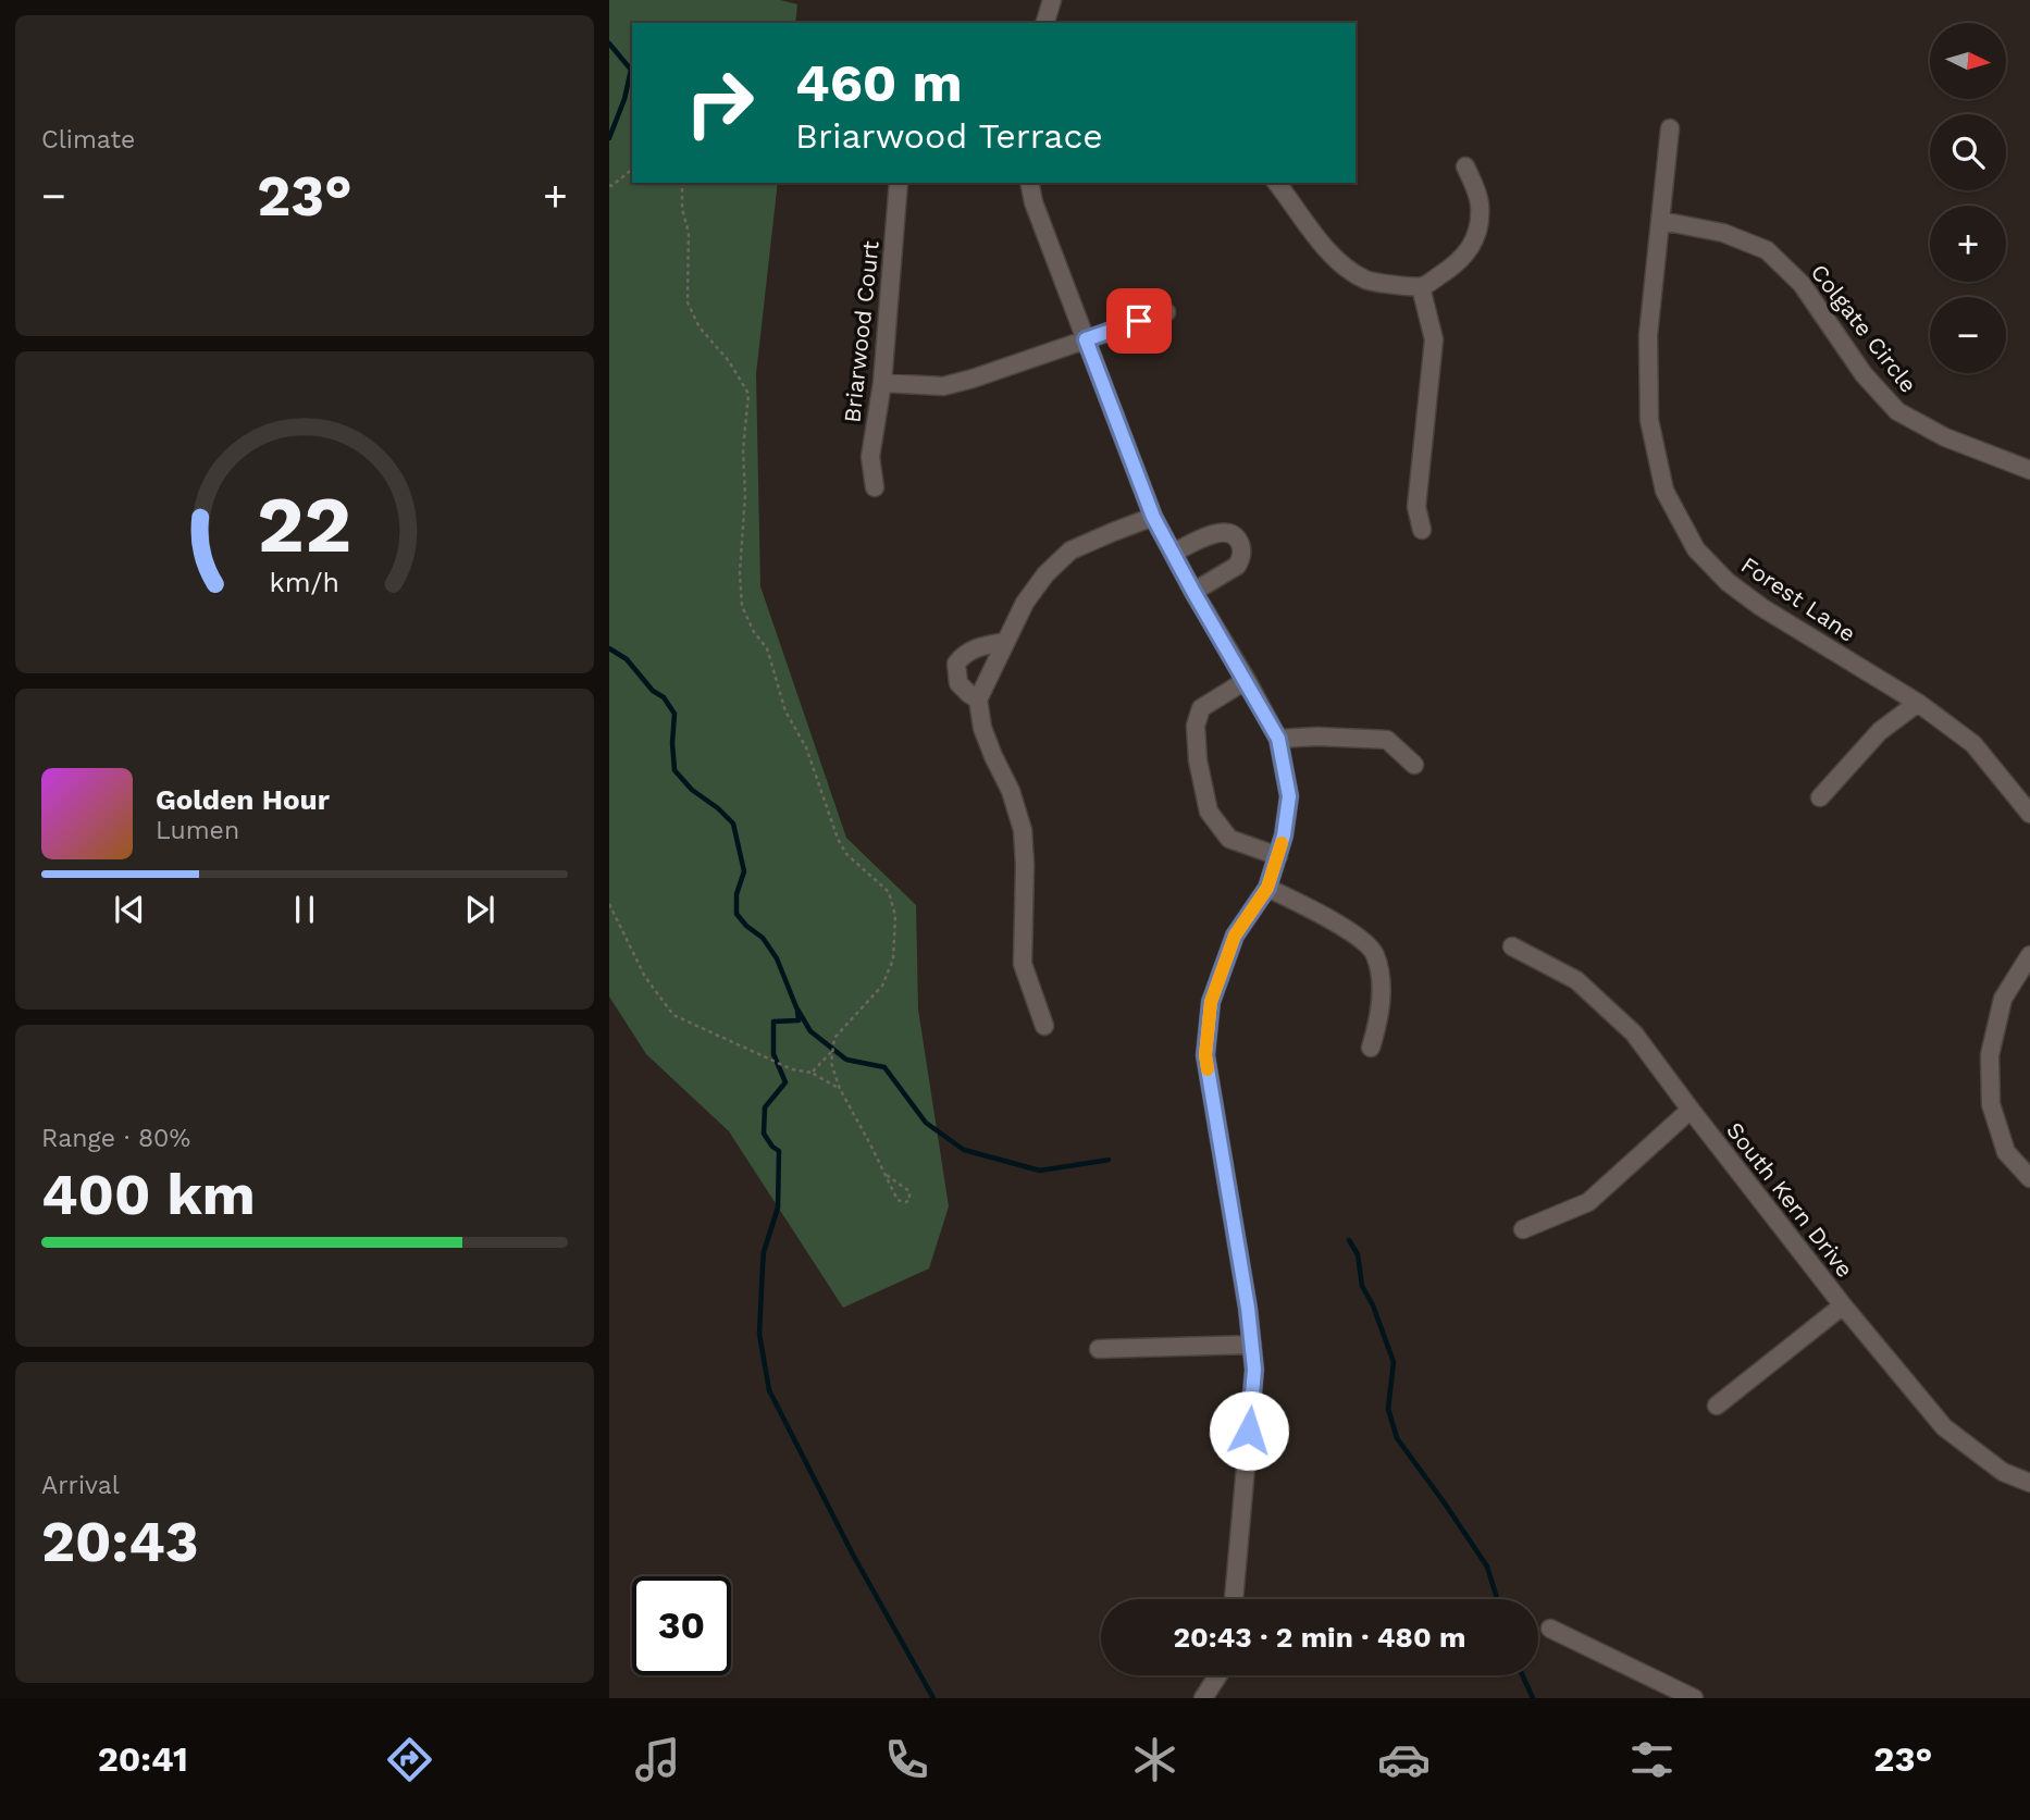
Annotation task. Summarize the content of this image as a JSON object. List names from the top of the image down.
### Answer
{
  "streets": {
    "street": [
      "Colgate Circle",
      "Briarwood Court",
      "Forest Lane",
      "South Kern Drive"
    ]
  },
  "crossings": [
    ["Colgate Circle", "Forest Lane"]
  ],
  "north": "right",
  "page": {
    "tile": [
      "Climate",
      ["Range · 80%", "400 km"],
      ["Arrival", "20:43"]
    ],
    "map_buttons": ["+", "−"],
    "turn": ["460 m", "Briarwood Terrace"],
    "heat": ["−", "23°", "+"],
    "song": ["Golden Hour", "Lumen"],
    "limit": "30",
    "trip": "20:43 · 2 min · 480 m",
    "tabs": ["20:41", "23°"],
    "gauge": ["22", "km/h"]
  }
}
